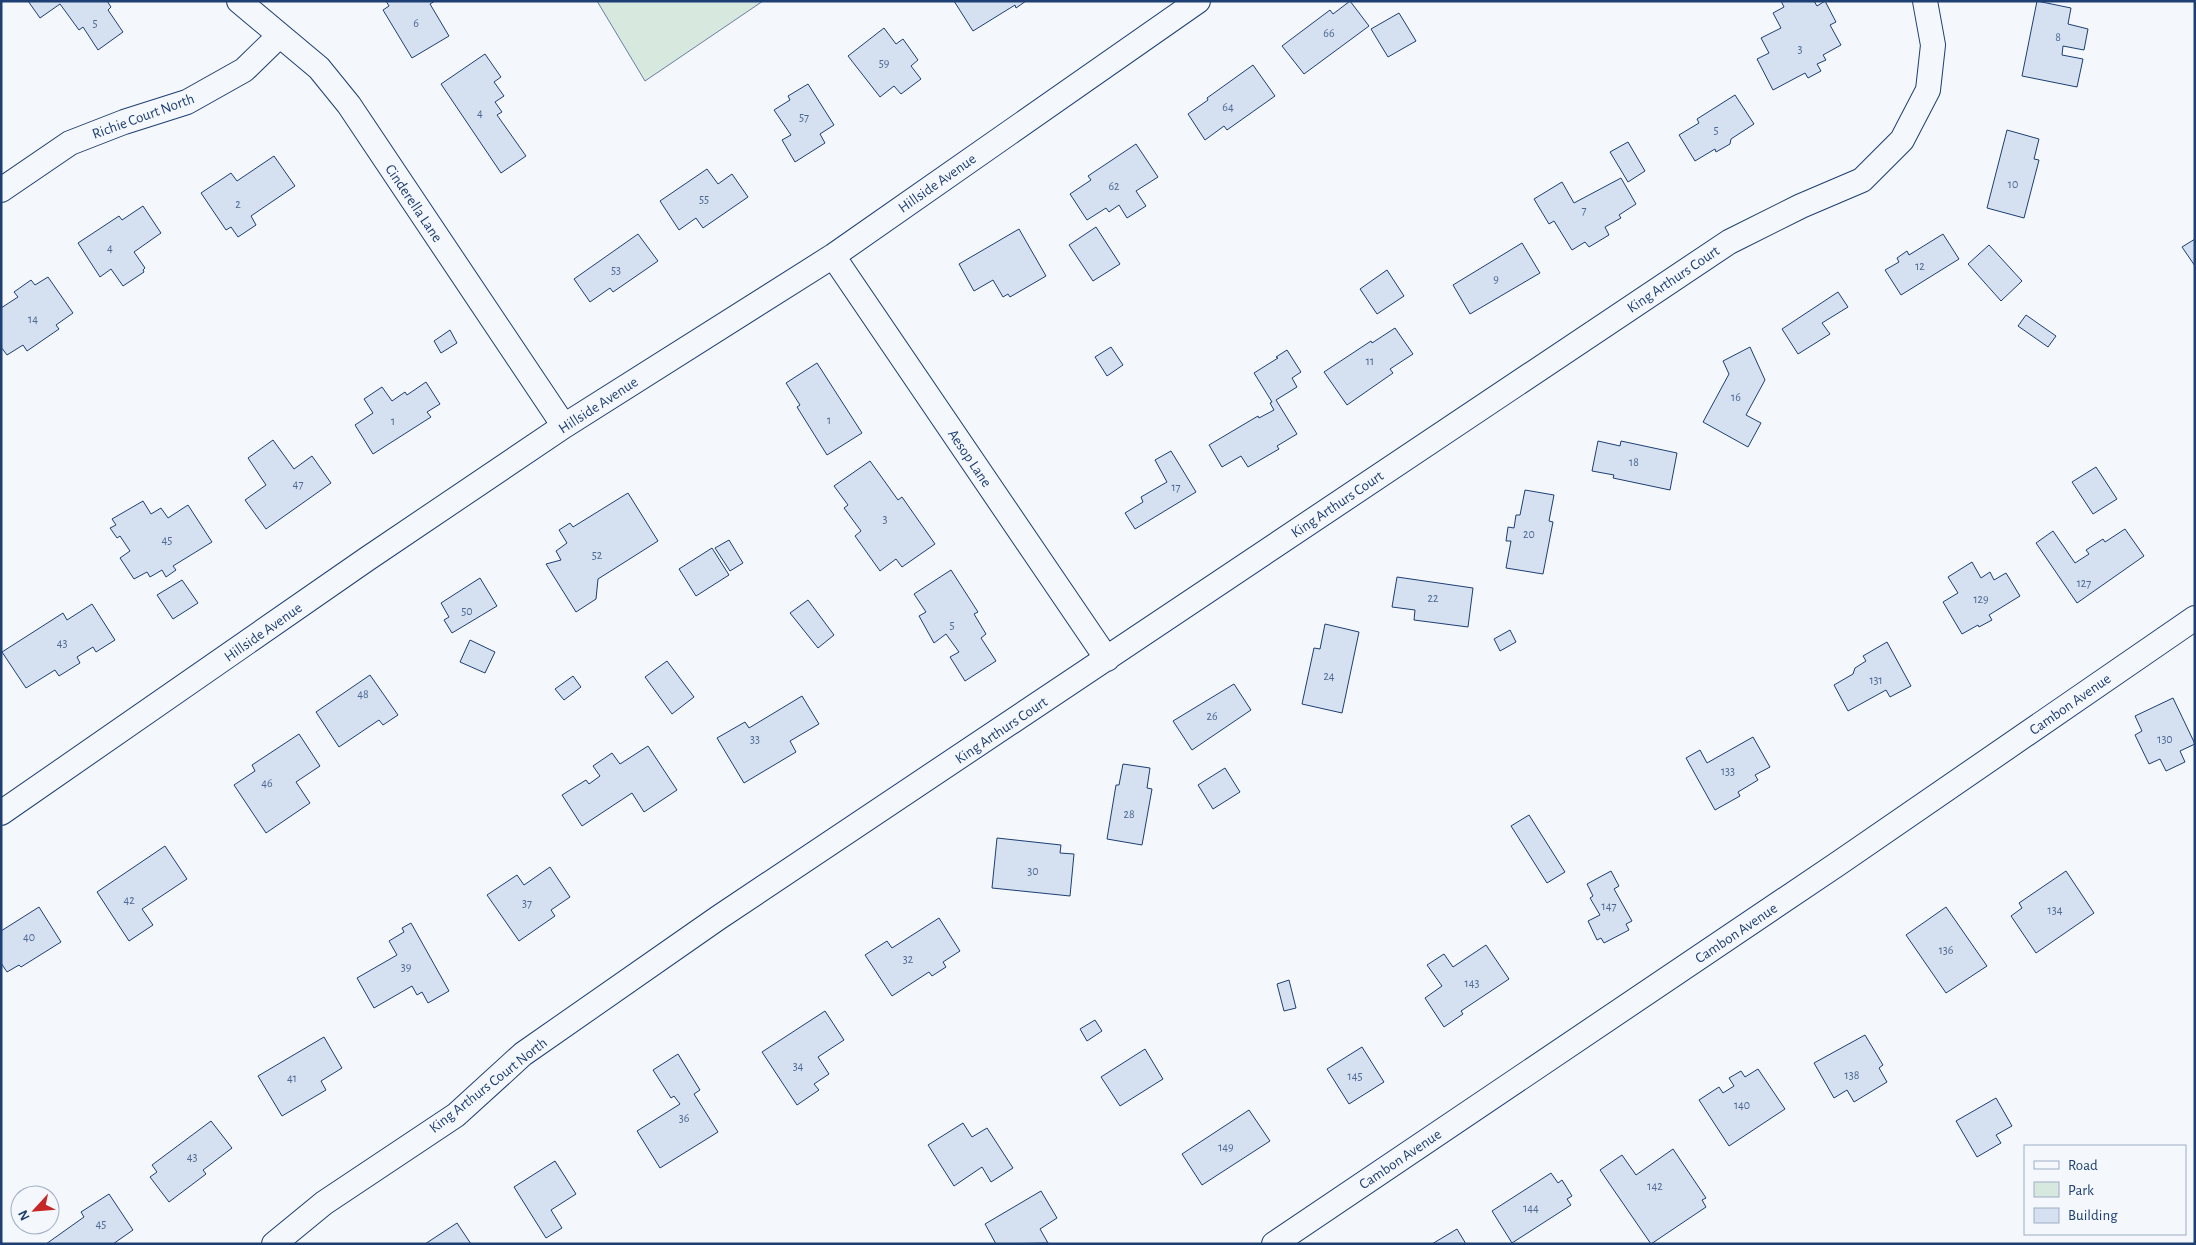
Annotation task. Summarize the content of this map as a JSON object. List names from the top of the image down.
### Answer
{
  "streets": {
    "street": [
      "Richie Court North",
      "Hillside Avenue",
      "Cinderella Lane",
      "King Arthurs Court",
      "Aesop Lane",
      "Cambon Avenue",
      "King Arthurs Court North"
    ]
  },
  "crossings": [
    ["Richie Court North", "Cinderella Lane"],
    ["Hillside Avenue", "Cinderella Lane"],
    ["Hillside Avenue", "Aesop Lane"],
    ["King Arthurs Court", "Aesop Lane"],
    ["King Arthurs Court", "King Arthurs Court North"]
  ],
  "house_numbers": [
    "5",
    "6",
    "66",
    "8",
    "3",
    "59",
    "64",
    "4",
    "57",
    "5",
    "10",
    "62",
    "55",
    "2",
    "7",
    "4",
    "12",
    "53",
    "9",
    "14",
    "11",
    "16",
    "1",
    "1",
    "18",
    "47",
    "17",
    "3",
    "20",
    "45",
    "52",
    "127",
    "22",
    "129",
    "50",
    "5",
    "43",
    "24",
    "131",
    "48",
    "26",
    "33",
    "130",
    "133",
    "46",
    "28",
    "30",
    "42",
    "37",
    "147",
    "134",
    "40",
    "136",
    "32",
    "39",
    "143",
    "34",
    "138",
    "145",
    "41",
    "140",
    "36",
    "149",
    "43",
    "142",
    "144",
    "45"
  ],
  "legend": ["Road", "Park", "Building"],
  "north": "bottom left"
}
